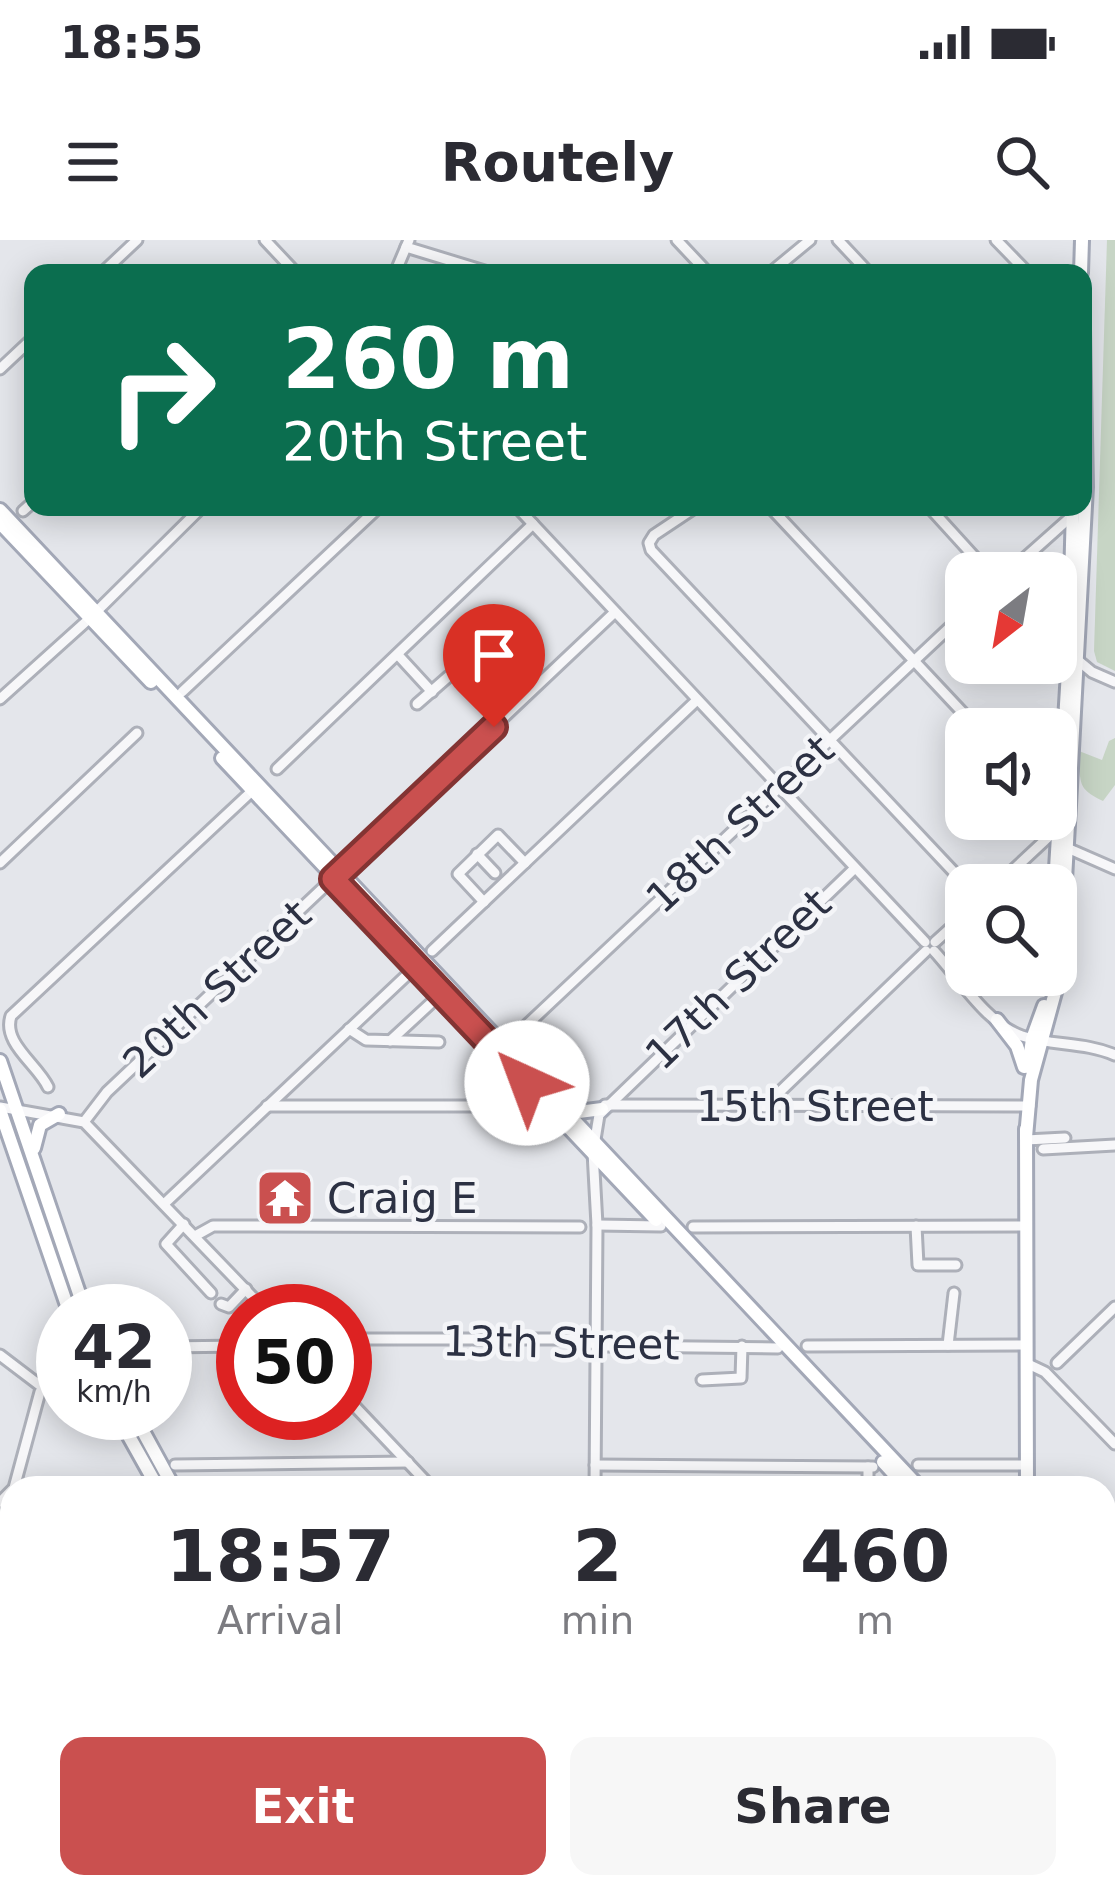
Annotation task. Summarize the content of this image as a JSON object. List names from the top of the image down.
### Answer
{
  "streets": {
    "street": [
      "18th Street",
      "17th Street",
      "20th Street",
      "15th Street",
      "13th Street"
    ]
  },
  "crossings": [
    ["17th Street", "15th Street"]
  ],
  "places": {
    "temple": ["Craig E"]
  },
  "north": "bottom left",
  "page": {
    "status": "18:55",
    "header": "Routely",
    "turn": ["260 m", "20th Street"],
    "speed": "42 km/h",
    "limit": "50",
    "eta": [
      "18:57",
      "Arrival",
      "2",
      "min",
      "460",
      "m"
    ],
    "buttons": ["Exit", "Share"]
  }
}
